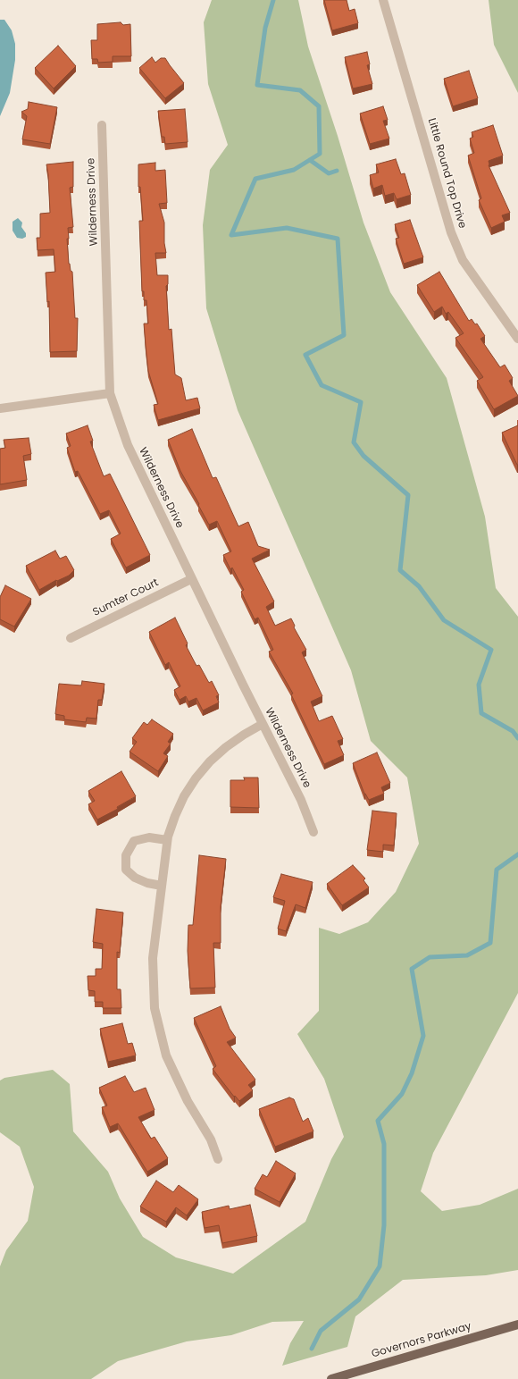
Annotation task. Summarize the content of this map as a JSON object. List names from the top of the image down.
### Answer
{
  "streets": {
    "main road": ["Governors Parkway"],
    "street": ["Little Round Top Drive", "Wilderness Drive", "Sumter Court"]
  },
  "crossings": [
    ["Wilderness Drive", "Sumter Court"]
  ]
}
